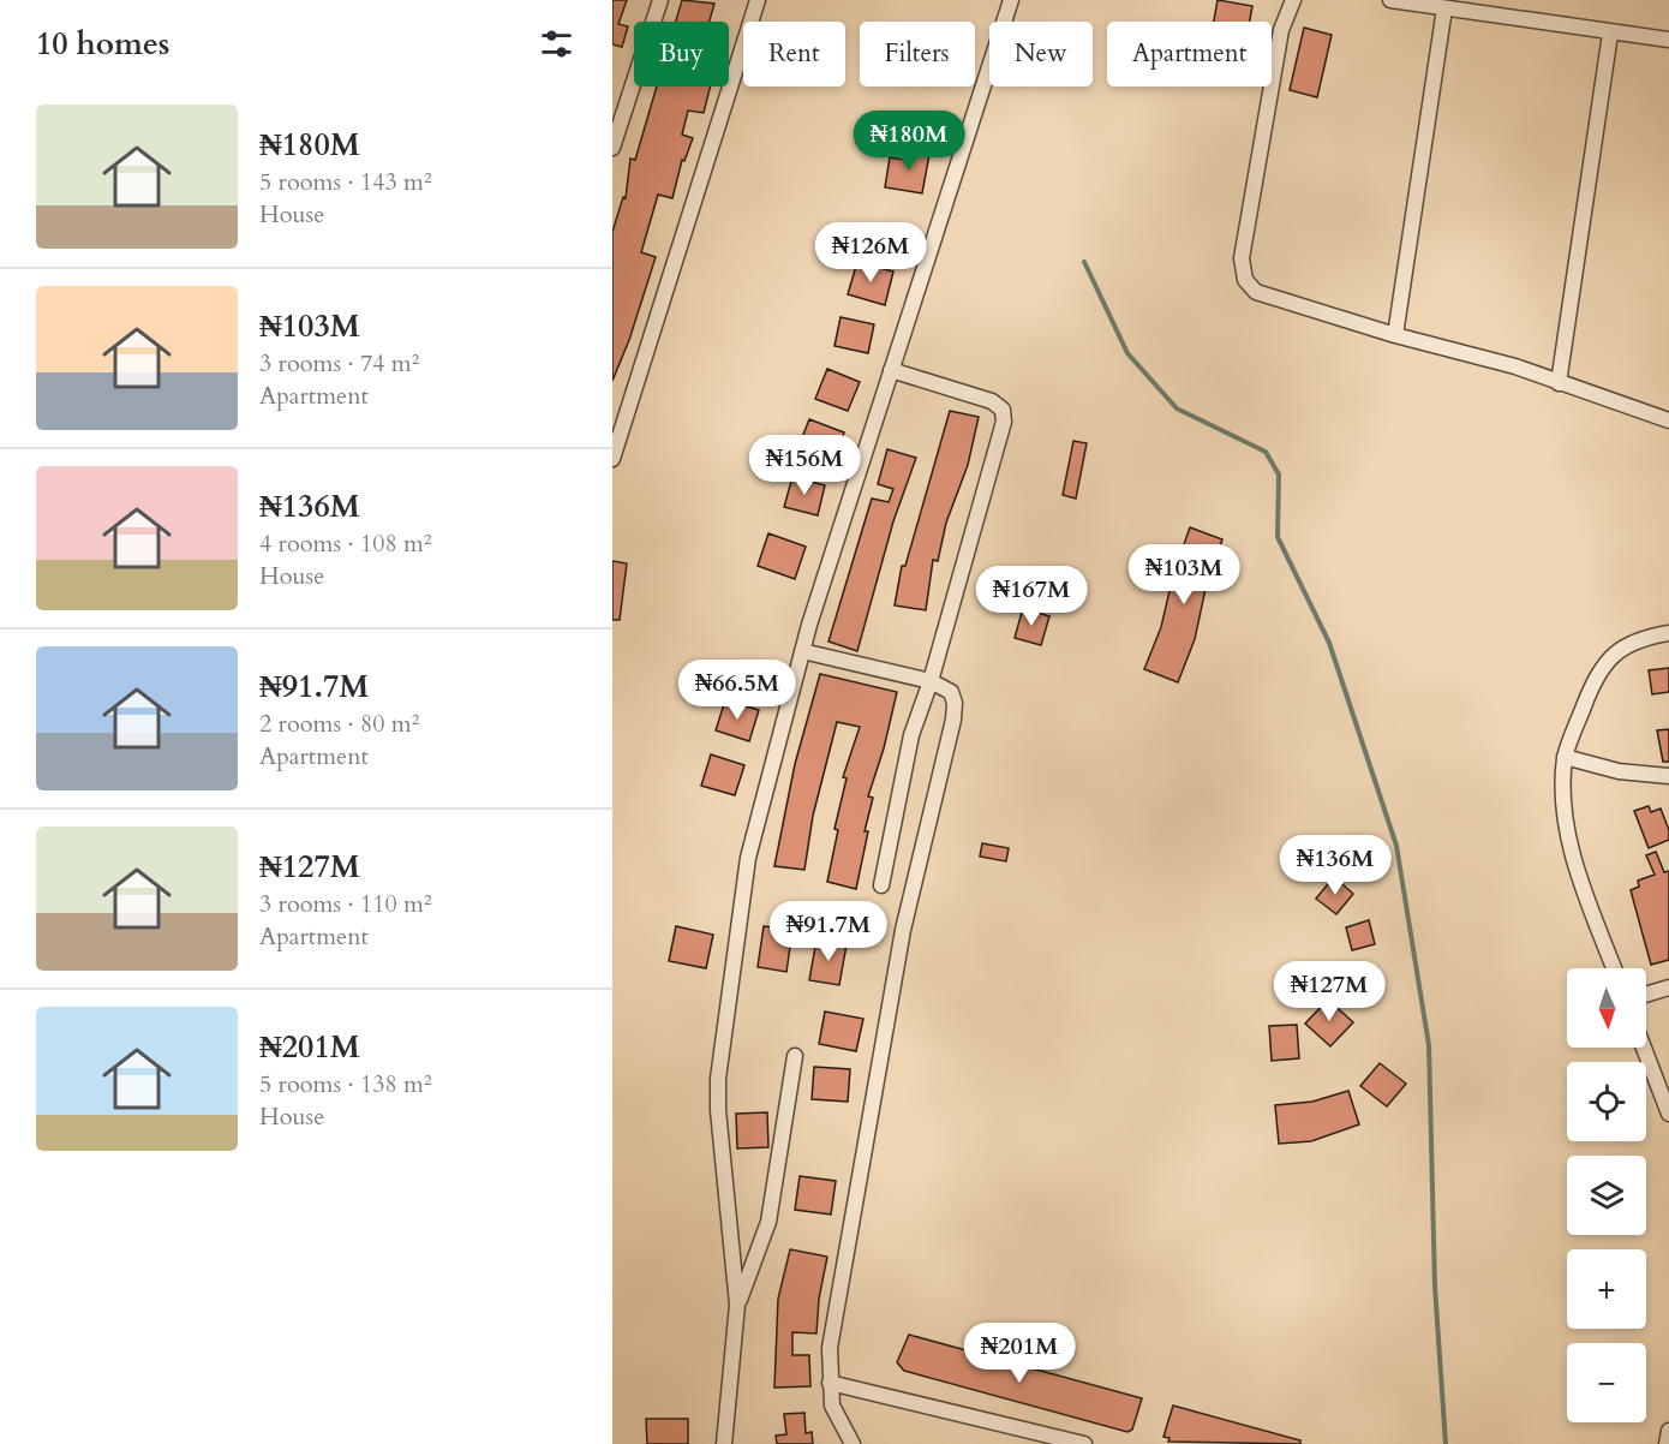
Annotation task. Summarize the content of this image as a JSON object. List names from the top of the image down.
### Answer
{
  "north": "bottom",
  "page": {
    "heading": "10 homes",
    "chip": [
      "Buy",
      "Rent",
      "Filters",
      "New",
      "Apartment"
    ],
    "list": [
      {
        "name": "₦180M",
        "note": "5 rooms · 143 m² · House"
      },
      {
        "name": "₦103M",
        "note": "3 rooms · 74 m² · Apartment"
      },
      {
        "name": "₦136M",
        "note": "4 rooms · 108 m² · House"
      },
      {
        "name": "₦91.7M",
        "note": "2 rooms · 80 m² · Apartment"
      },
      {
        "name": "₦127M",
        "note": "3 rooms · 110 m² · Apartment"
      },
      {
        "name": "₦201M",
        "note": "5 rooms · 138 m² · House"
      }
    ],
    "price": [
      "₦180M",
      "₦126M",
      "₦156M",
      "₦103M",
      "₦167M",
      "₦66.5M",
      "₦136M",
      "₦91.7M",
      "₦127M",
      "₦201M"
    ],
    "map_buttons": ["+", "−"]
  }
}
